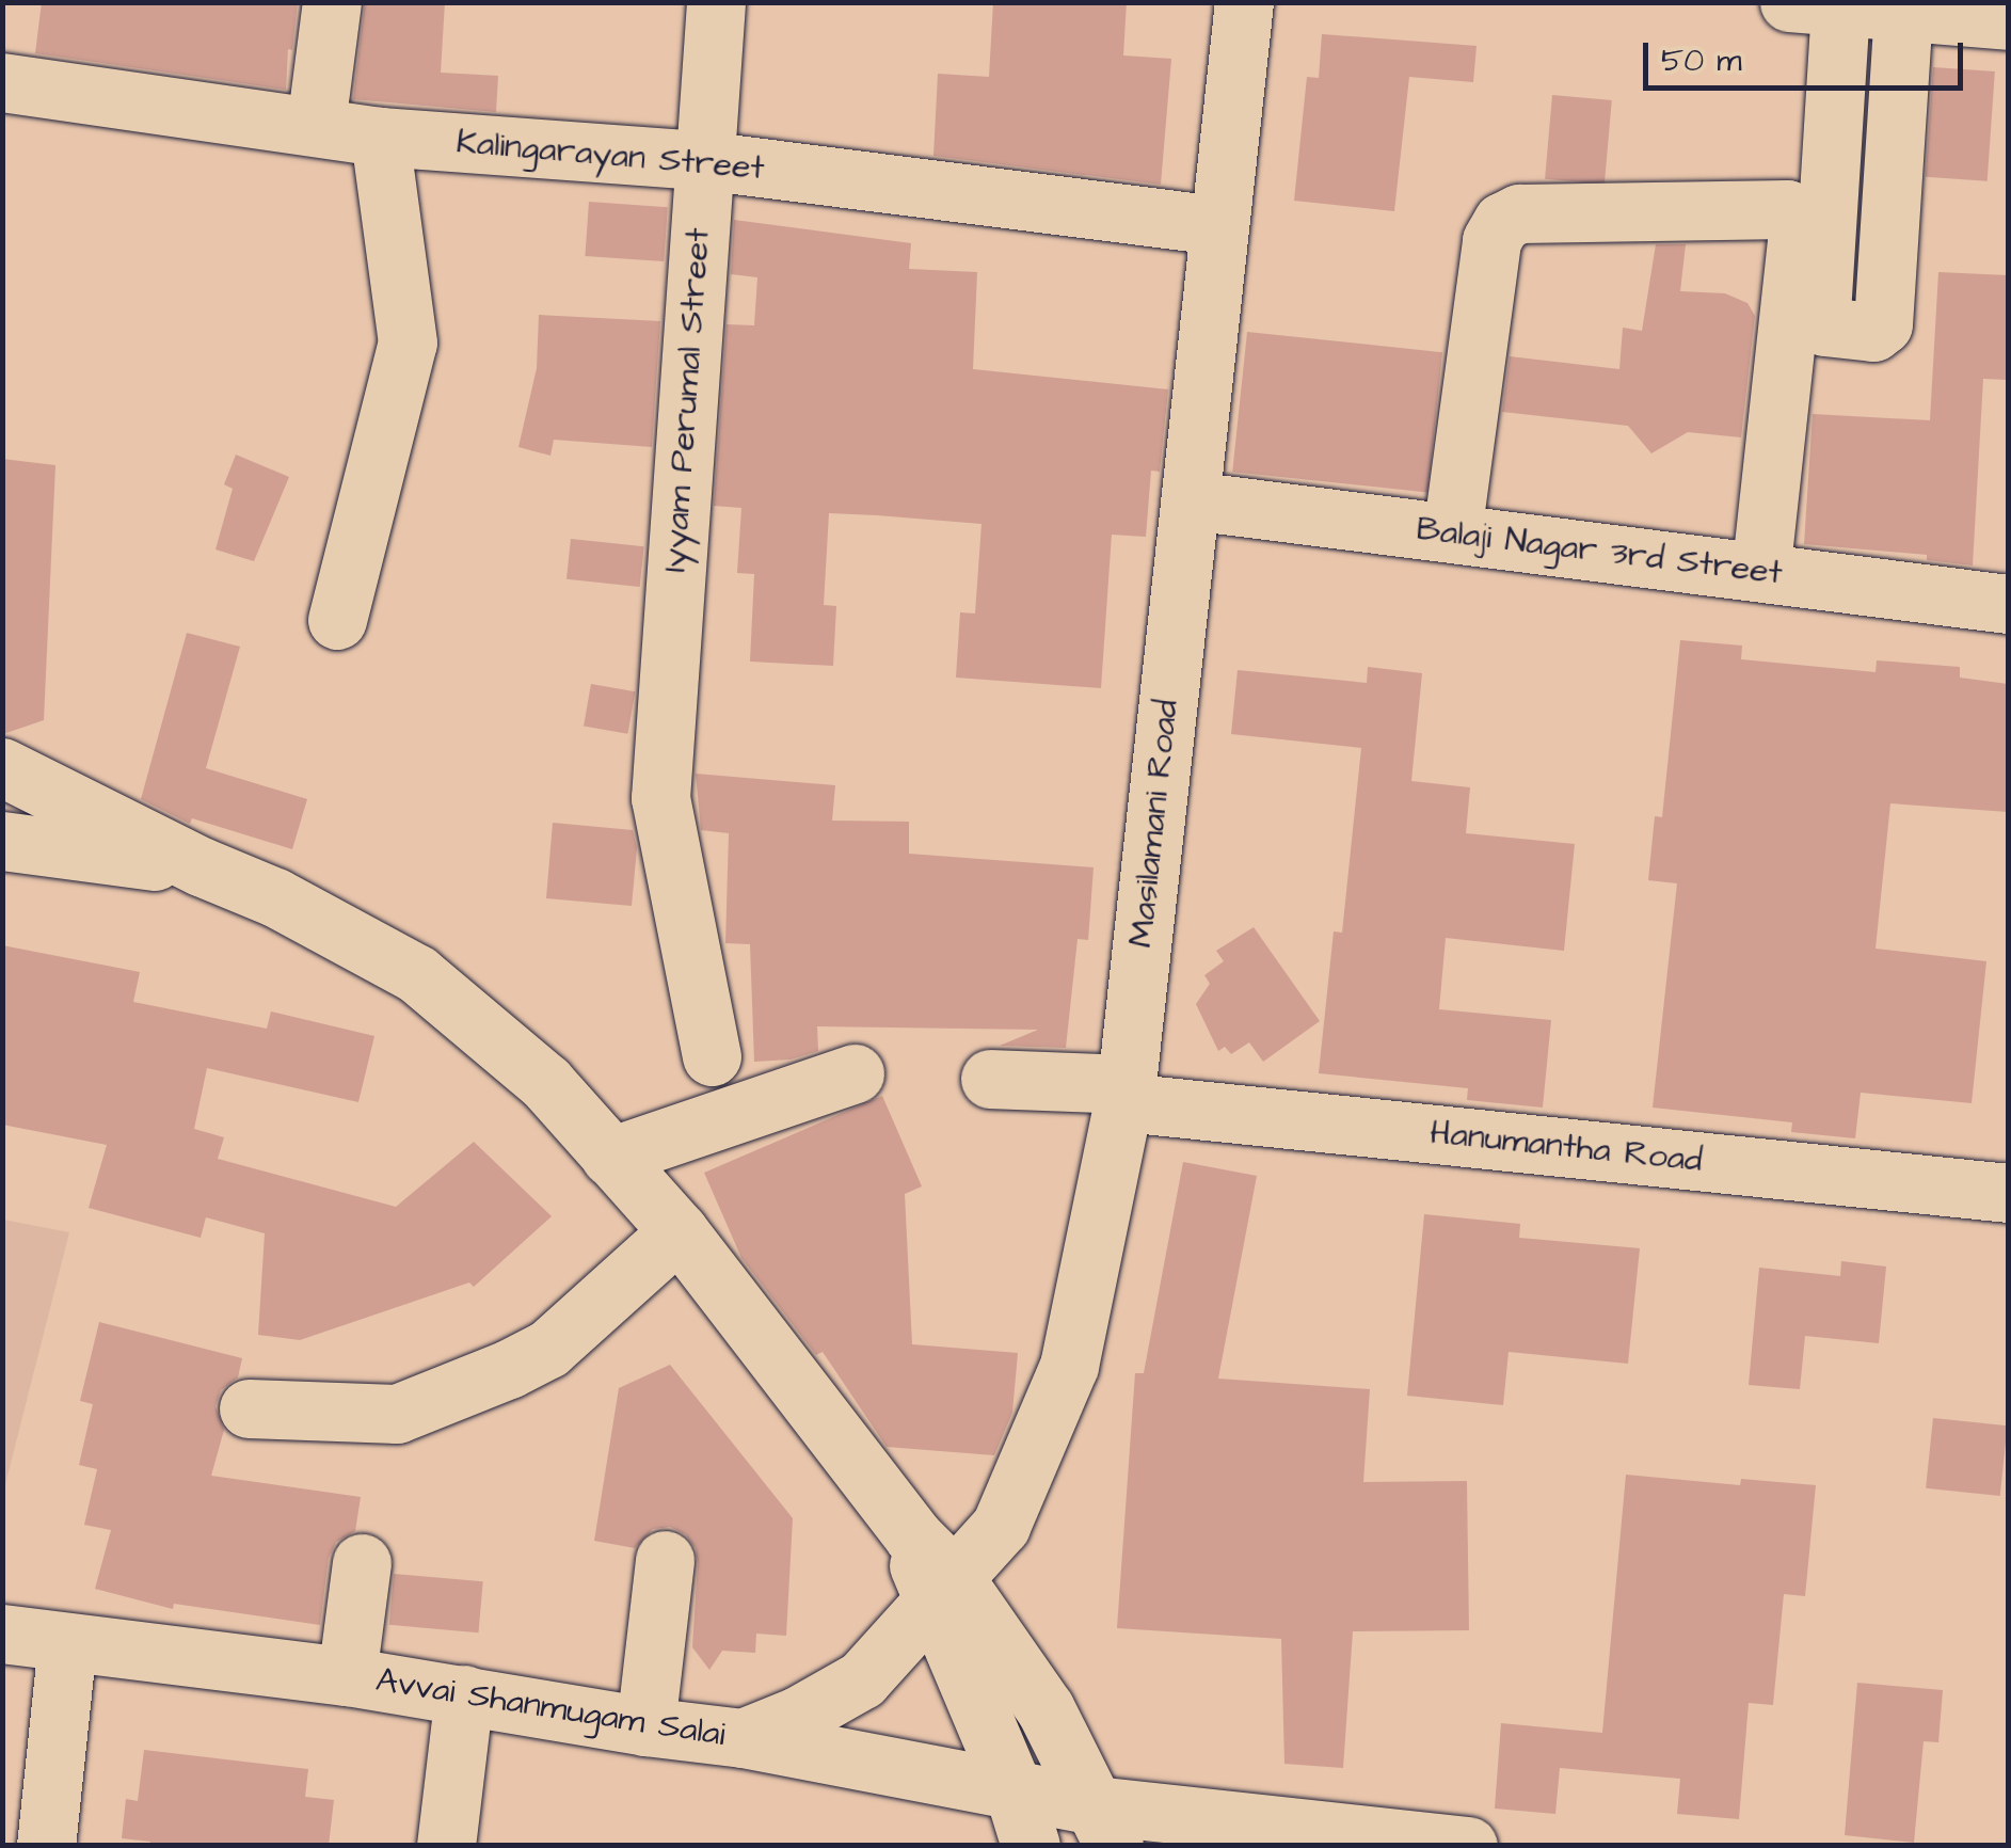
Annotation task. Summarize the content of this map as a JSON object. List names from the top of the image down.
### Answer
{
  "streets": {
    "street": [
      "Kalingarayan Street",
      "Iyyam Perumal Street",
      "Balaji Nagar 3rd Street",
      "Masilamani Road",
      "Hanumantha Road",
      "Avvai Shanmugam Salai"
    ]
  },
  "crossings": [
    ["Kalingarayan Street", "Iyyam Perumal Street"],
    ["Kalingarayan Street", "Masilamani Road"],
    ["Balaji Nagar 3rd Street", "Masilamani Road"],
    ["Masilamani Road", "Hanumantha Road"],
    ["Masilamani Road", "Avvai Shanmugam Salai"]
  ],
  "scale_bar": "50 m"
}
